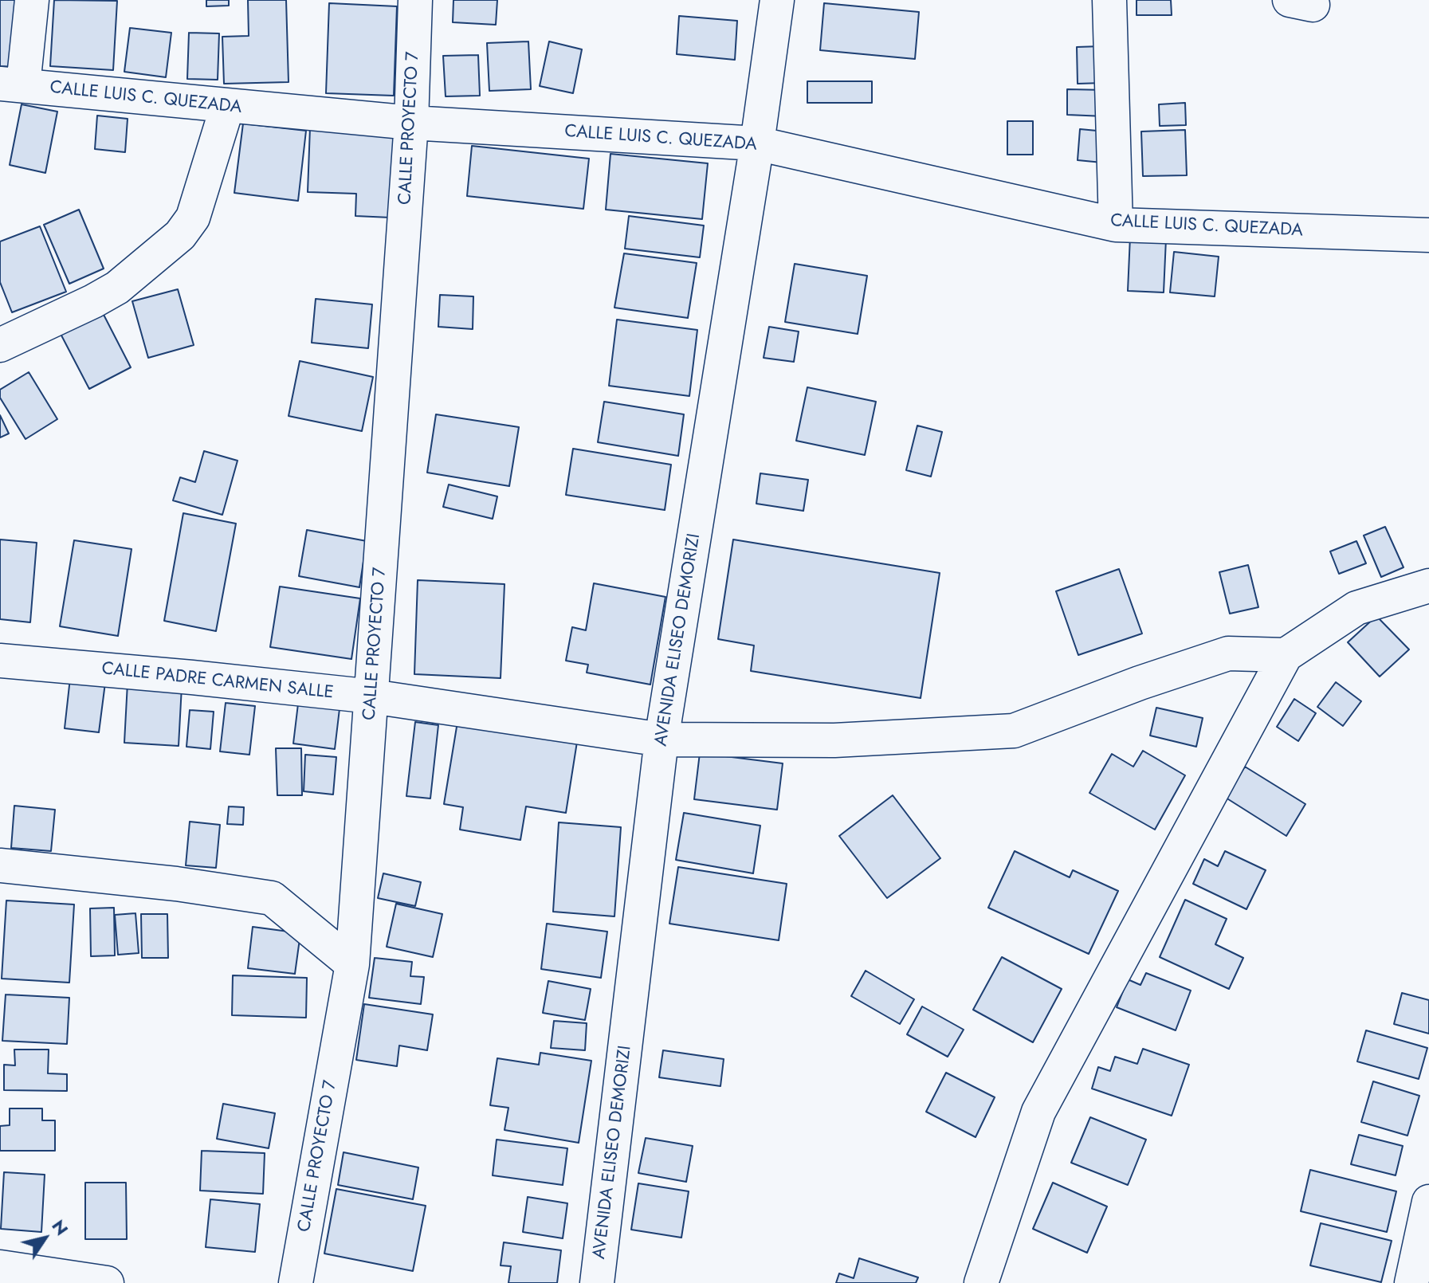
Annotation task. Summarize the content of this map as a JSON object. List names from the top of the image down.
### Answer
{
  "streets": {
    "street": [
      "CALLE LUIS C. QUEZADA",
      "CALLE PROYECTO 7",
      "AVENIDA ELISEO DEMORIZI",
      "CALLE PADRE CARMEN SALLE"
    ]
  },
  "crossings": [
    ["CALLE LUIS C. QUEZADA", "CALLE PROYECTO 7"],
    ["CALLE LUIS C. QUEZADA", "AVENIDA ELISEO DEMORIZI"],
    ["CALLE PROYECTO 7", "CALLE PADRE CARMEN SALLE"],
    ["AVENIDA ELISEO DEMORIZI", "CALLE PADRE CARMEN SALLE"]
  ],
  "north": "top right"
}
